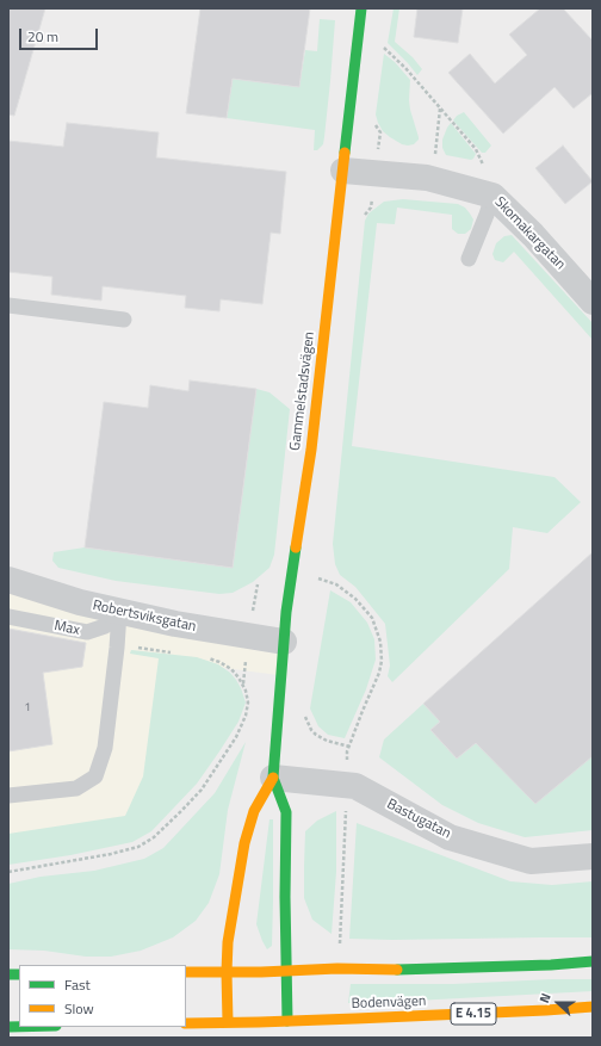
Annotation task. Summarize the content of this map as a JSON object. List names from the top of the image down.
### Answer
{
  "streets": {
    "main road": ["Gammelstadsvägen", "Bodenvägen", "E 4.15"],
    "street": ["Skomakargatan", "Robertsviksgatan", "Bastugatan"],
    "lane": ["Max"]
  },
  "crossings": [
    ["Skomakargatan", "Gammelstadsvägen"],
    ["Gammelstadsvägen", "Robertsviksgatan"],
    ["Gammelstadsvägen", "Bastugatan"],
    ["Robertsviksgatan", "Max"]
  ],
  "house_numbers": ["1"],
  "legend": ["Fast", "Slow"],
  "scale_bar": "20 m",
  "north": "left"
}
